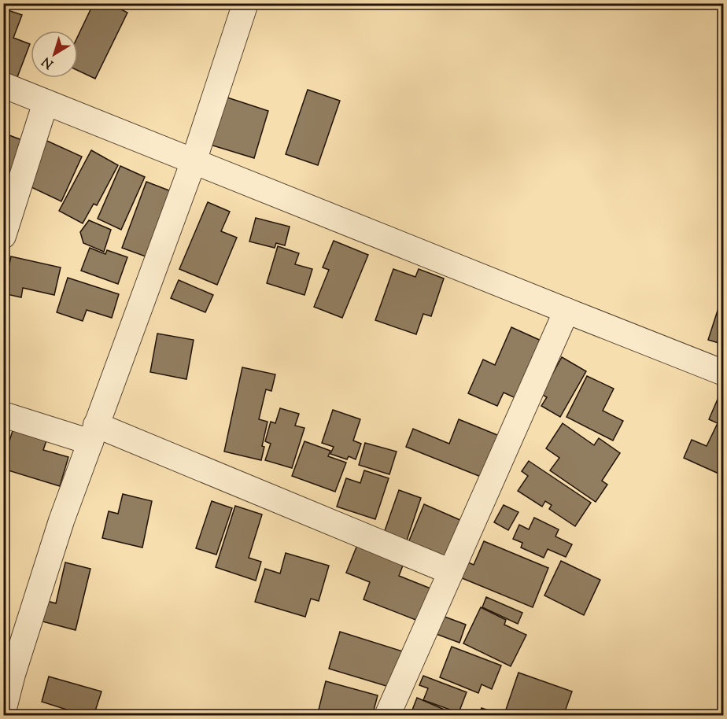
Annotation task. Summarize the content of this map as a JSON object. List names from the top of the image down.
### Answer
{
  "north": "bottom left"
}
